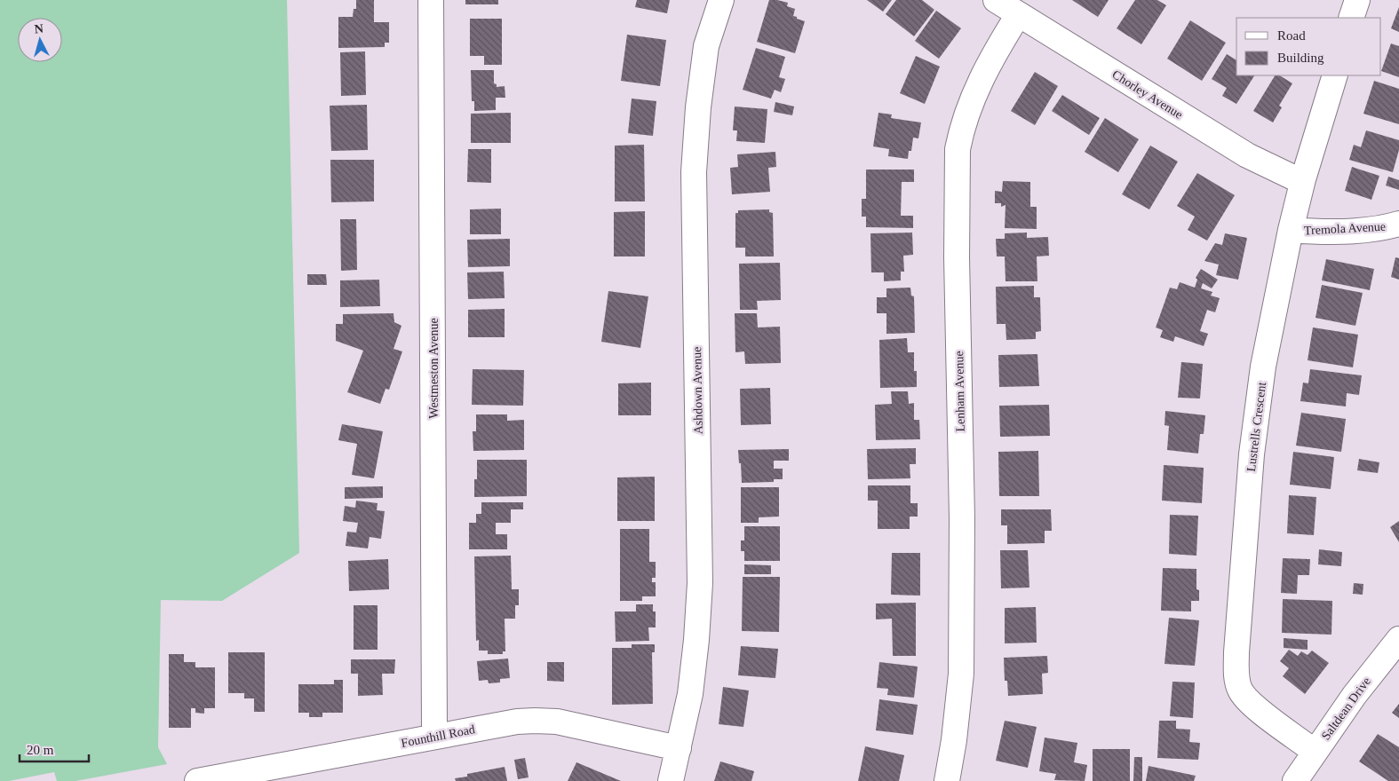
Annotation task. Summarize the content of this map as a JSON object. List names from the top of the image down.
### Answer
{
  "streets": {
    "street": [
      "Chorley Avenue",
      "Tremola Avenue",
      "Westmeston Avenue",
      "Ashdown Avenue",
      "Lenham Avenue",
      "Lustrells Crescent",
      "Saltdean Drive",
      "Founthill Road"
    ]
  },
  "crossings": [
    ["Chorley Avenue", "Lenham Avenue"],
    ["Chorley Avenue", "Lustrells Crescent"],
    ["Tremola Avenue", "Lustrells Crescent"],
    ["Westmeston Avenue", "Founthill Road"],
    ["Ashdown Avenue", "Founthill Road"],
    ["Lustrells Crescent", "Saltdean Drive"]
  ],
  "legend": ["Road", "Building"],
  "scale_bar": "20 m",
  "north": "top"
}
